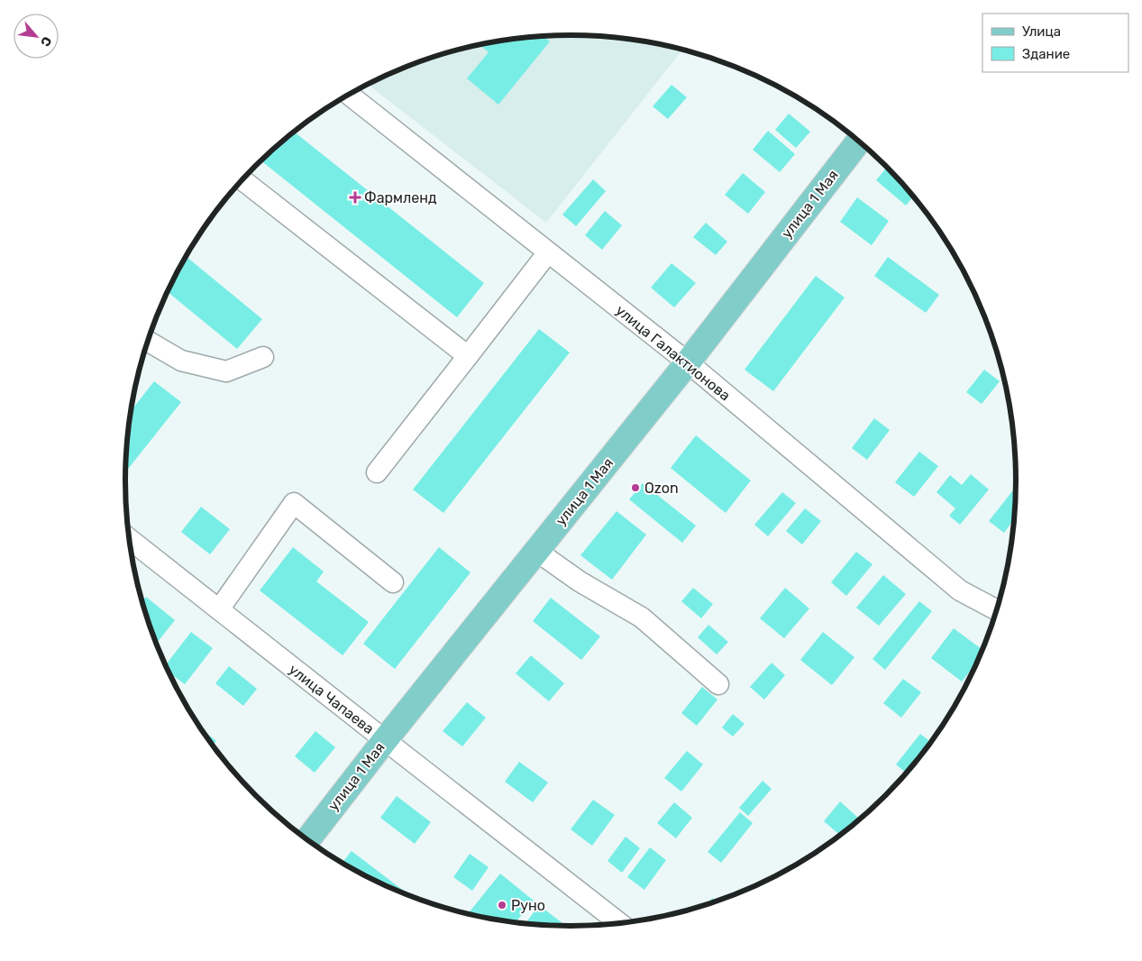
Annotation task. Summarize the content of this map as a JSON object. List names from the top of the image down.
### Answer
{
  "streets": {
    "main road": ["улица 1 Мая"],
    "street": ["улица Галактионова", "улица Чапаева"]
  },
  "crossings": [
    ["улица 1 Мая", "улица Галактионова"],
    ["улица 1 Мая", "улица Чапаева"]
  ],
  "places": {
    "health": ["Фармленд"],
    "other": ["Ozon", "Руно"]
  },
  "legend": ["Улица", "Здание"],
  "north": "bottom right"
}
